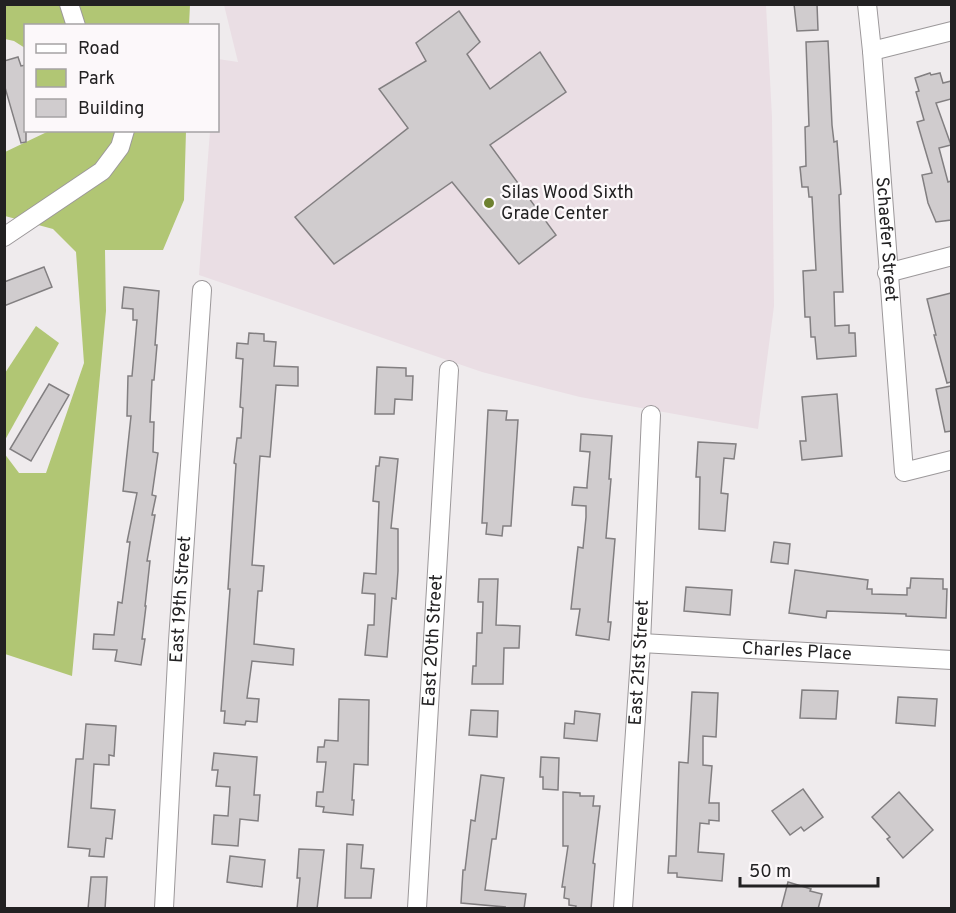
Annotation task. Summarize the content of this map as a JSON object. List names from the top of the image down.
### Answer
{
  "streets": {
    "street": [
      "Schaefer Street",
      "East 19th Street",
      "East 20th Street",
      "Charles Place",
      "East 21st Street"
    ]
  },
  "crossings": [
    ["Charles Place", "East 21st Street"]
  ],
  "places": ["Silas Wood Sixth Grade Center"],
  "legend": ["Road", "Park", "Building"],
  "scale_bar": "50 m"
}
